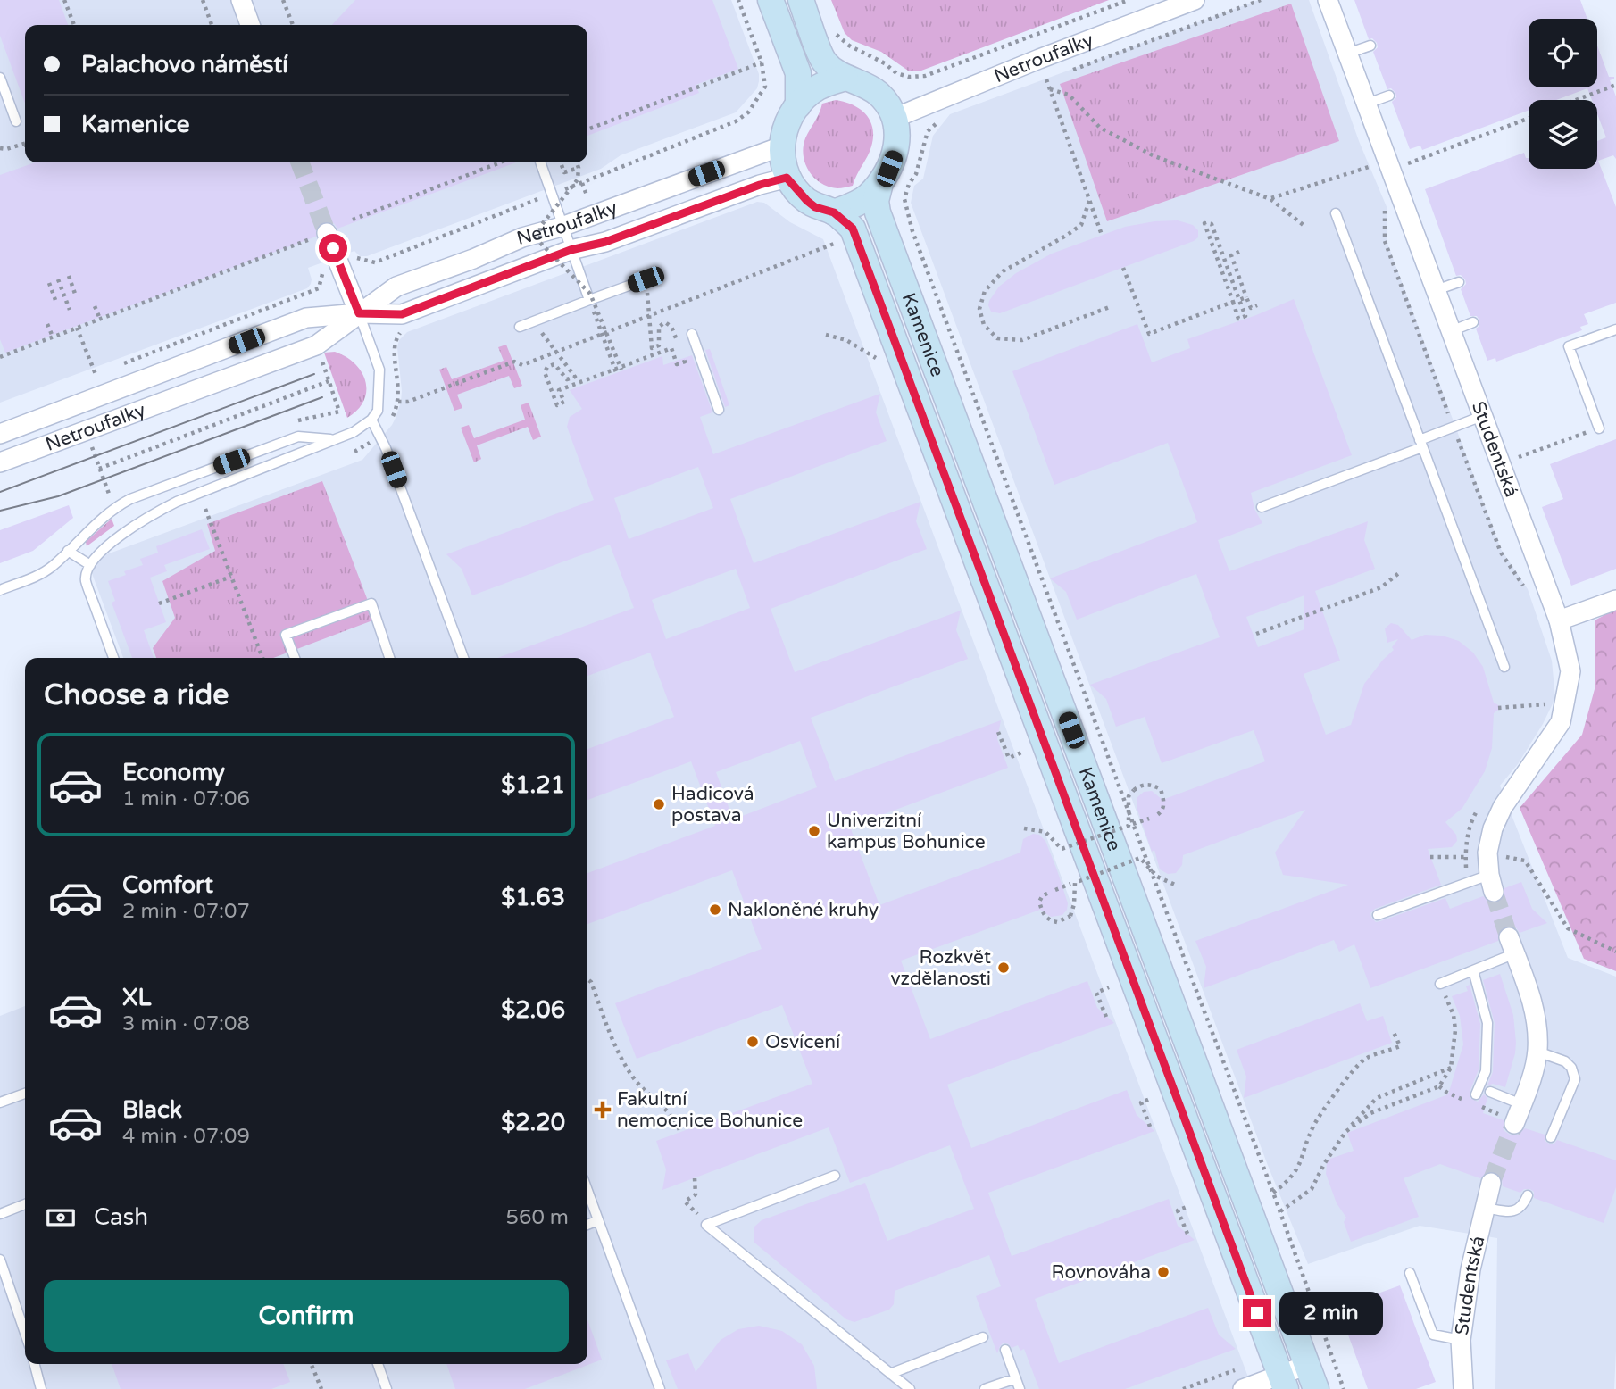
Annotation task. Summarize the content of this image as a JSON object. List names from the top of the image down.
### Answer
{
  "streets": {
    "street": ["Netroufalky", "Kamenice", "Studentská"]
  },
  "crossings": [
    ["Netroufalky", "Kamenice"]
  ],
  "places": {
    "other": [
      "Hadicová postava",
      "Univerzitní kampus Bohunice",
      "Nakloněné kruhy",
      "Rozkvět vzdělanosti",
      "Osvícení",
      "Rovnováha"
    ],
    "health": ["Fakultní nemocnice Bohunice"]
  },
  "page": {
    "banner": ["Palachovo náměstí", "Kamenice"],
    "heading": "Choose a ride",
    "list": [
      {
        "name": "Economy",
        "note": "1 min · 07:06",
        "value": "$1.21"
      },
      {
        "name": "Comfort",
        "note": "2 min · 07:07",
        "value": "$1.63"
      },
      {
        "name": "XL",
        "note": "3 min · 07:08",
        "value": "$2.06"
      },
      {
        "name": "Black",
        "note": "4 min · 07:09",
        "value": "$2.20"
      }
    ],
    "pay": ["Cash", "560 m"],
    "buttons": "Confirm",
    "bubble": "2 min"
  }
}
